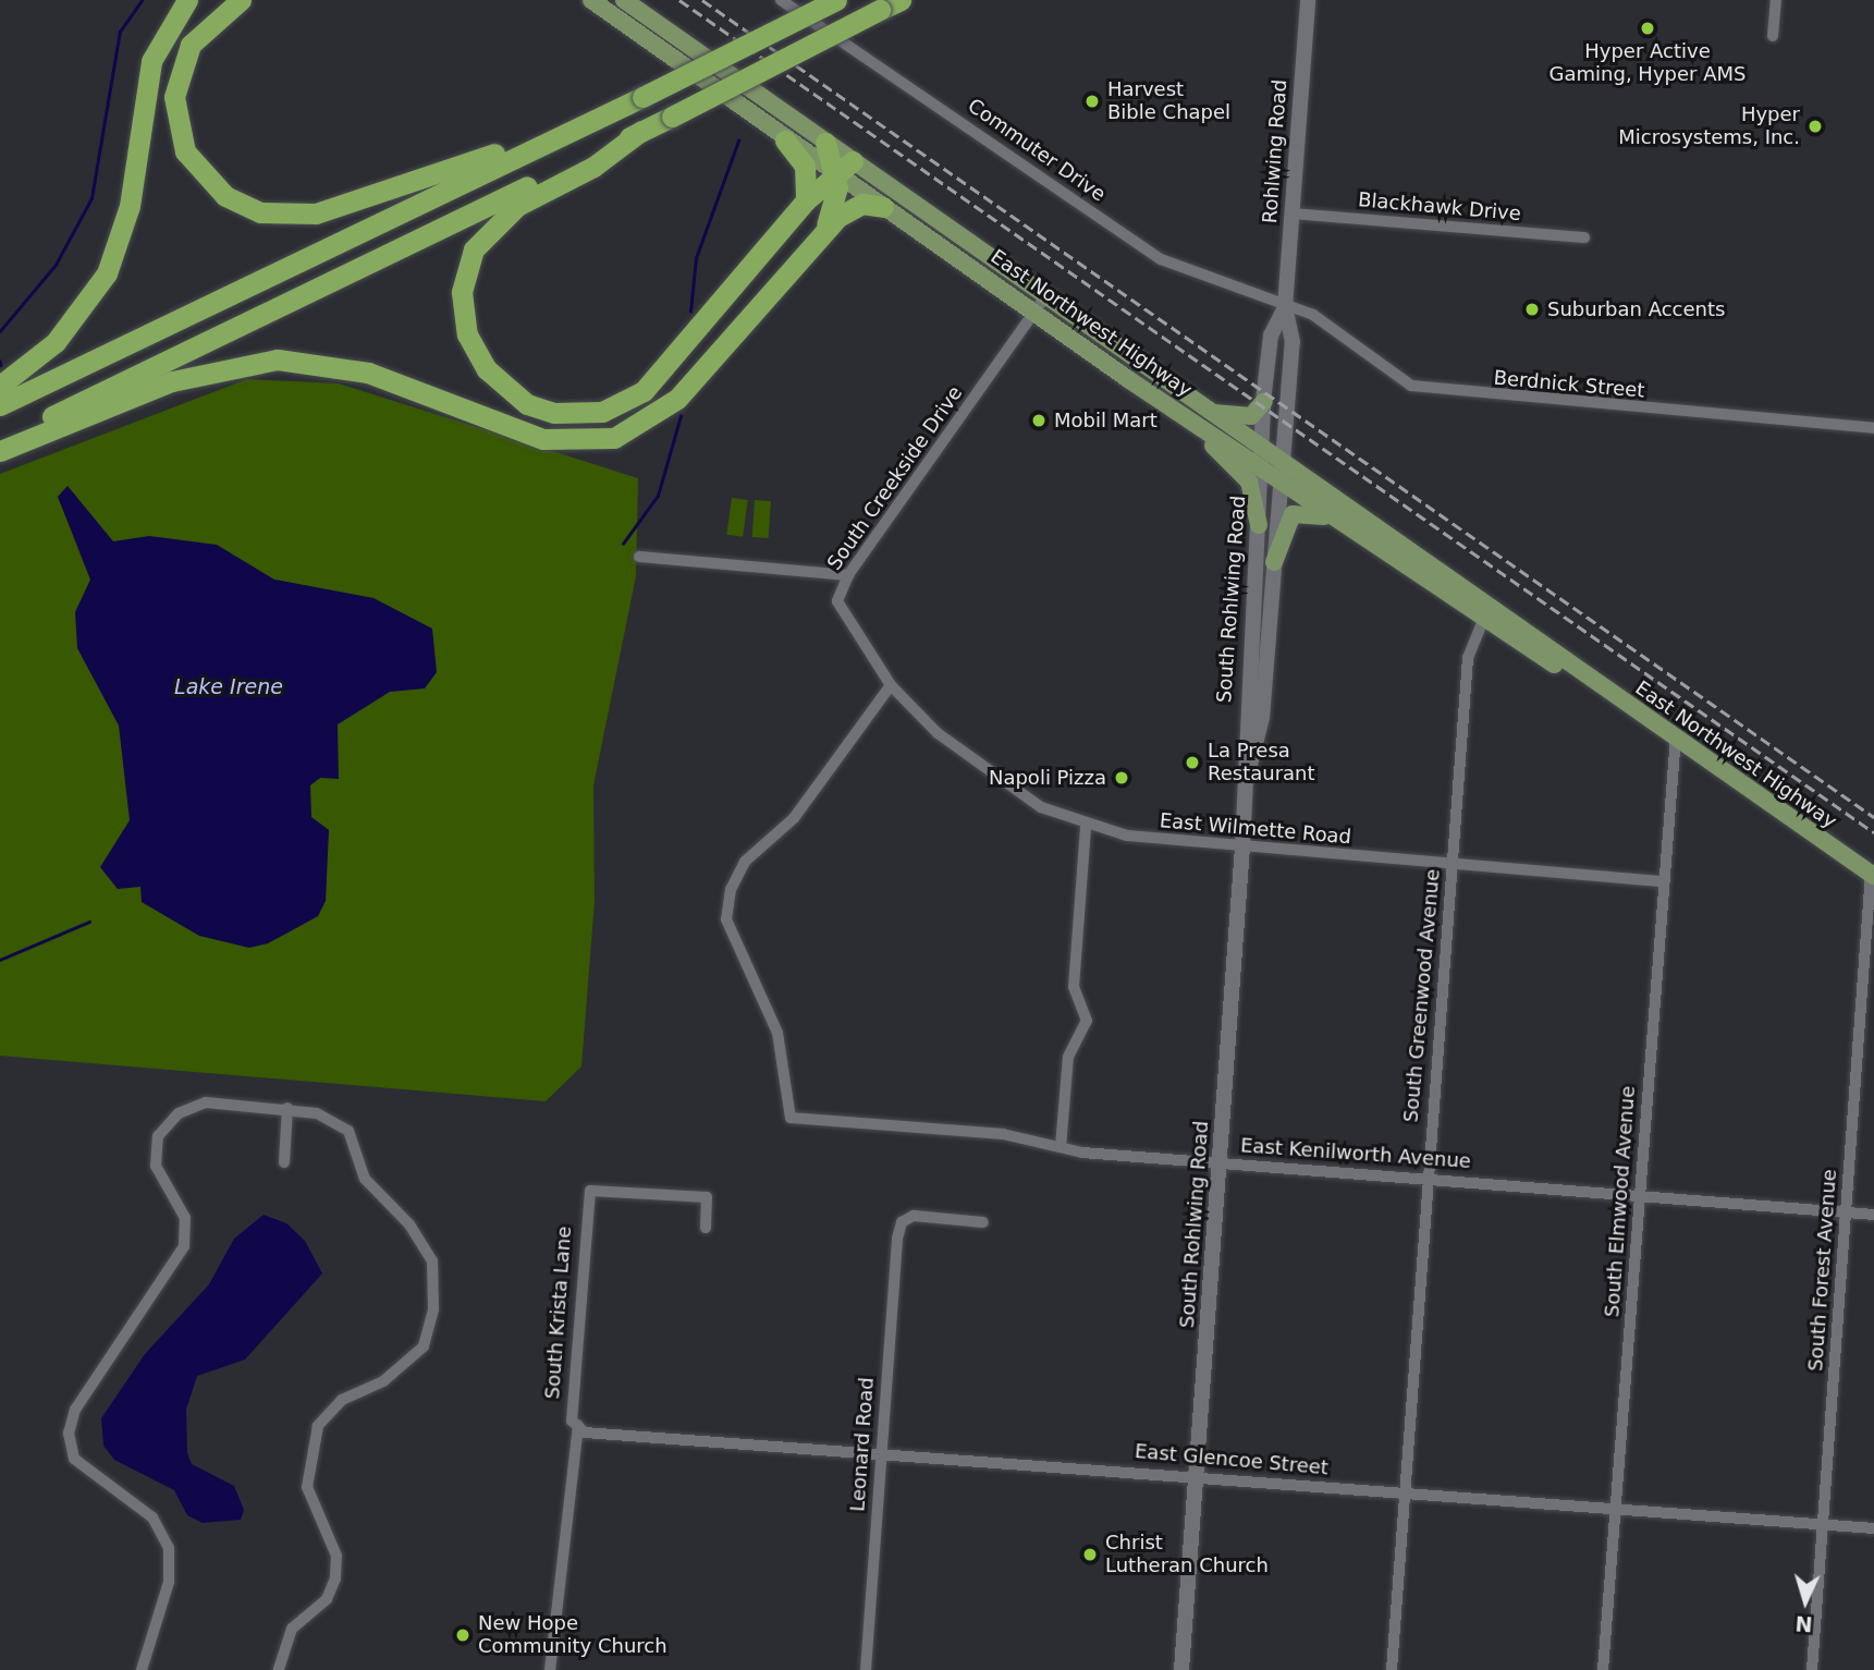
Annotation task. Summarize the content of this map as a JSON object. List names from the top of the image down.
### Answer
{
  "streets": {
    "main road": ["East Northwest Highway"],
    "street": [
      "Commuter Drive",
      "Rohlwing Road",
      "Blackhawk Drive",
      "Berdnick Street",
      "South Creekside Drive",
      "South Rohlwing Road",
      "East Wilmette Road",
      "South Greenwood Avenue",
      "East Kenilworth Avenue",
      "South Elmwood Avenue",
      "South Forest Avenue",
      "South Krista Lane",
      "Leonard Road",
      "East Glencoe Street"
    ]
  },
  "crossings": [
    ["Commuter Drive", "Rohlwing Road"],
    ["Commuter Drive", "Berdnick Street"],
    ["Rohlwing Road", "Blackhawk Drive"],
    ["Rohlwing Road", "East Northwest Highway"],
    ["Rohlwing Road", "Berdnick Street"],
    ["Rohlwing Road", "South Rohlwing Road"],
    ["East Northwest Highway", "South Creekside Drive"],
    ["East Northwest Highway", "South Rohlwing Road"],
    ["East Northwest Highway", "South Greenwood Avenue"],
    ["East Northwest Highway", "South Elmwood Avenue"],
    ["East Northwest Highway", "South Forest Avenue"],
    ["South Creekside Drive", "East Wilmette Road"],
    ["South Creekside Drive", "East Kenilworth Avenue"],
    ["South Rohlwing Road", "East Wilmette Road"],
    ["South Rohlwing Road", "East Kenilworth Avenue"],
    ["South Rohlwing Road", "East Glencoe Street"],
    ["East Wilmette Road", "South Greenwood Avenue"],
    ["East Wilmette Road", "East Kenilworth Avenue"],
    ["East Wilmette Road", "South Elmwood Avenue"],
    ["South Greenwood Avenue", "East Kenilworth Avenue"],
    ["South Greenwood Avenue", "East Glencoe Street"],
    ["East Kenilworth Avenue", "South Elmwood Avenue"],
    ["East Kenilworth Avenue", "South Forest Avenue"],
    ["South Elmwood Avenue", "East Glencoe Street"],
    ["South Forest Avenue", "East Glencoe Street"],
    ["South Krista Lane", "East Glencoe Street"],
    ["Leonard Road", "East Glencoe Street"]
  ],
  "water": ["Lake Irene"],
  "places": [
    "Hyper Active Gaming, Hyper AMS",
    "Harvest Bible Chapel",
    "Hyper Microsystems, Inc.",
    "Suburban Accents",
    "Mobil Mart",
    "La Presa Restaurant",
    "Napoli Pizza",
    "Christ Lutheran Church",
    "New Hope Community Church"
  ],
  "north": "bottom"
}
